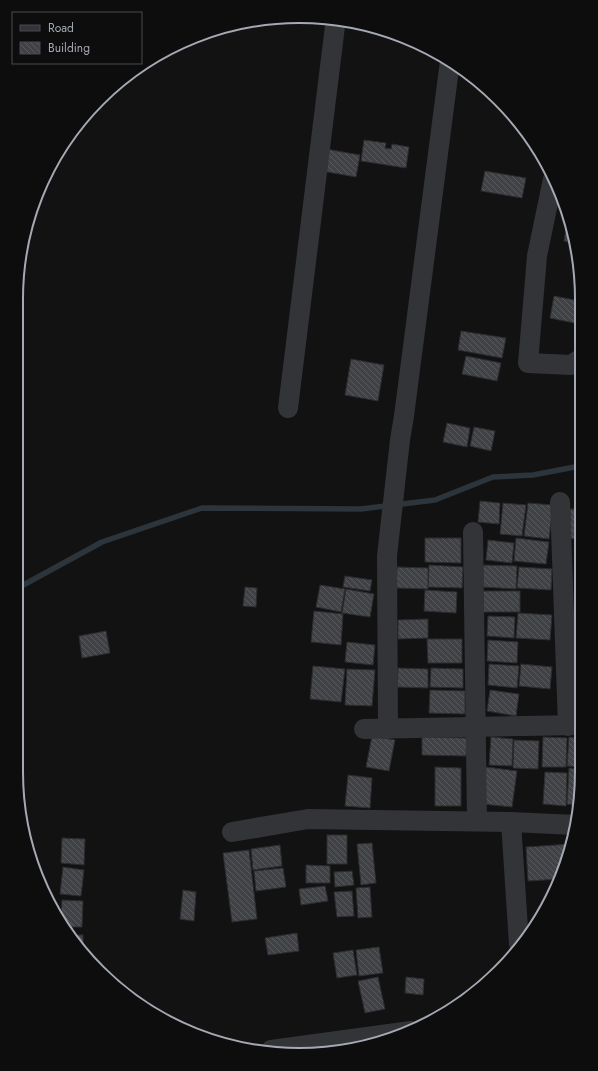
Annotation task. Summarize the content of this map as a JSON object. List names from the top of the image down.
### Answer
{
  "legend": ["Road", "Building"]
}
